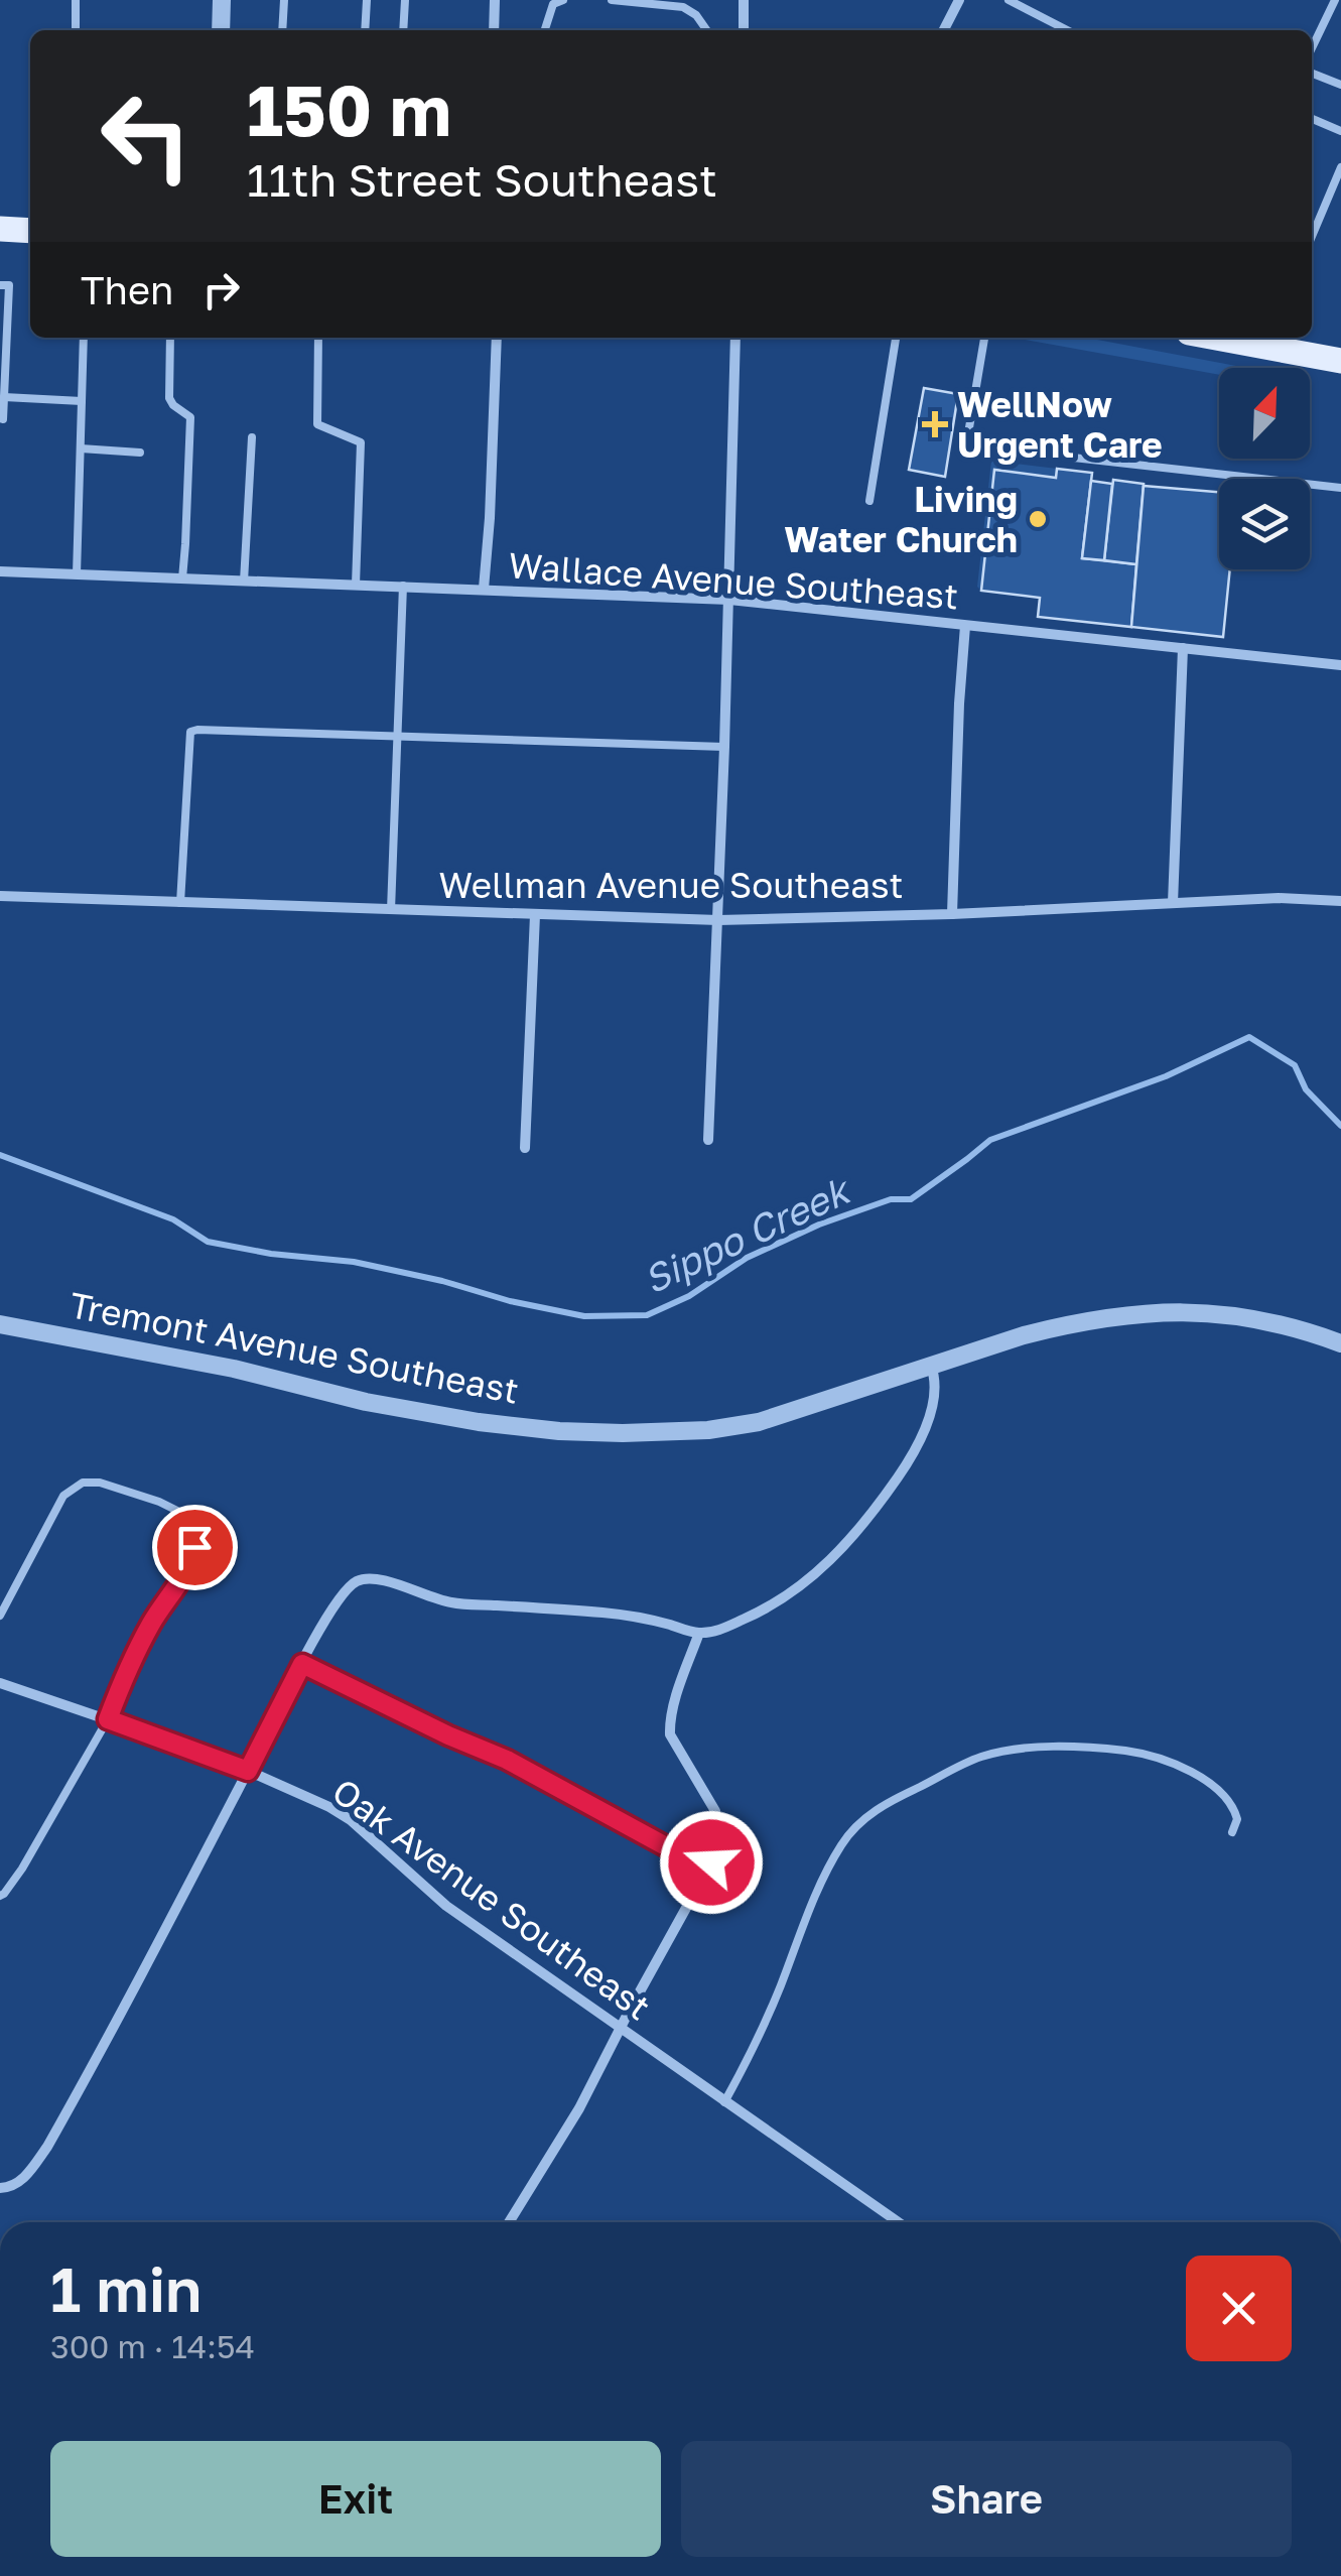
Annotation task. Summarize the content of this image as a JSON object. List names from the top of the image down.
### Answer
{
  "streets": {
    "street": [
      "Wallace Avenue Southeast",
      "Wellman Avenue Southeast",
      "Tremont Avenue Southeast",
      "Oak Avenue Southeast"
    ]
  },
  "water": ["Sippo Creek"],
  "places": {
    "health": ["WellNow Urgent Care"],
    "other": ["Living Water Church"]
  },
  "north": "top right",
  "page": {
    "turn": ["150 m", "11th Street Southeast"],
    "then": "Then",
    "heading": ["1 min", "300 m · 14:54"],
    "buttons": ["Exit", "Share"]
  }
}
